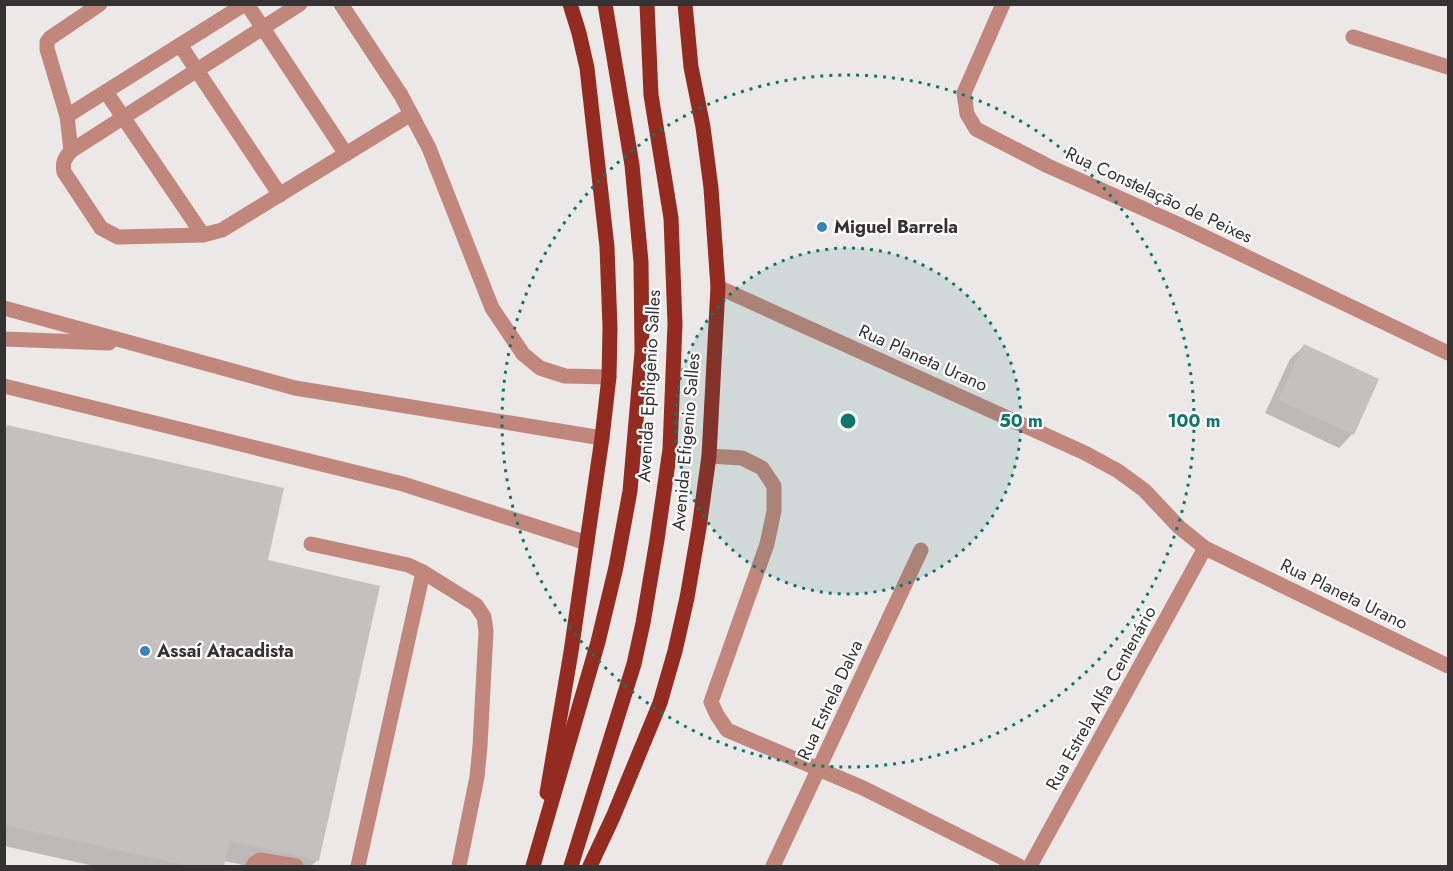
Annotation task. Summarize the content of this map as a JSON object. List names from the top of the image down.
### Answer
{
  "streets": {
    "main road": ["Avenida Ephigênio Salles", "Avenida Efigenio Salles"],
    "street": [
      "Rua Constelação de Peixes",
      "Rua Planeta Urano",
      "Rua Estrela Alfa Centenário",
      "Rua Estrela Dalva"
    ]
  },
  "crossings": [
    ["Rua Planeta Urano", "Avenida Efigenio Salles"],
    ["Rua Planeta Urano", "Rua Estrela Alfa Centenário"]
  ],
  "places": ["Miguel Barrela", "Assaí Atacadista"],
  "rings": ["50 m", "100 m"]
}
